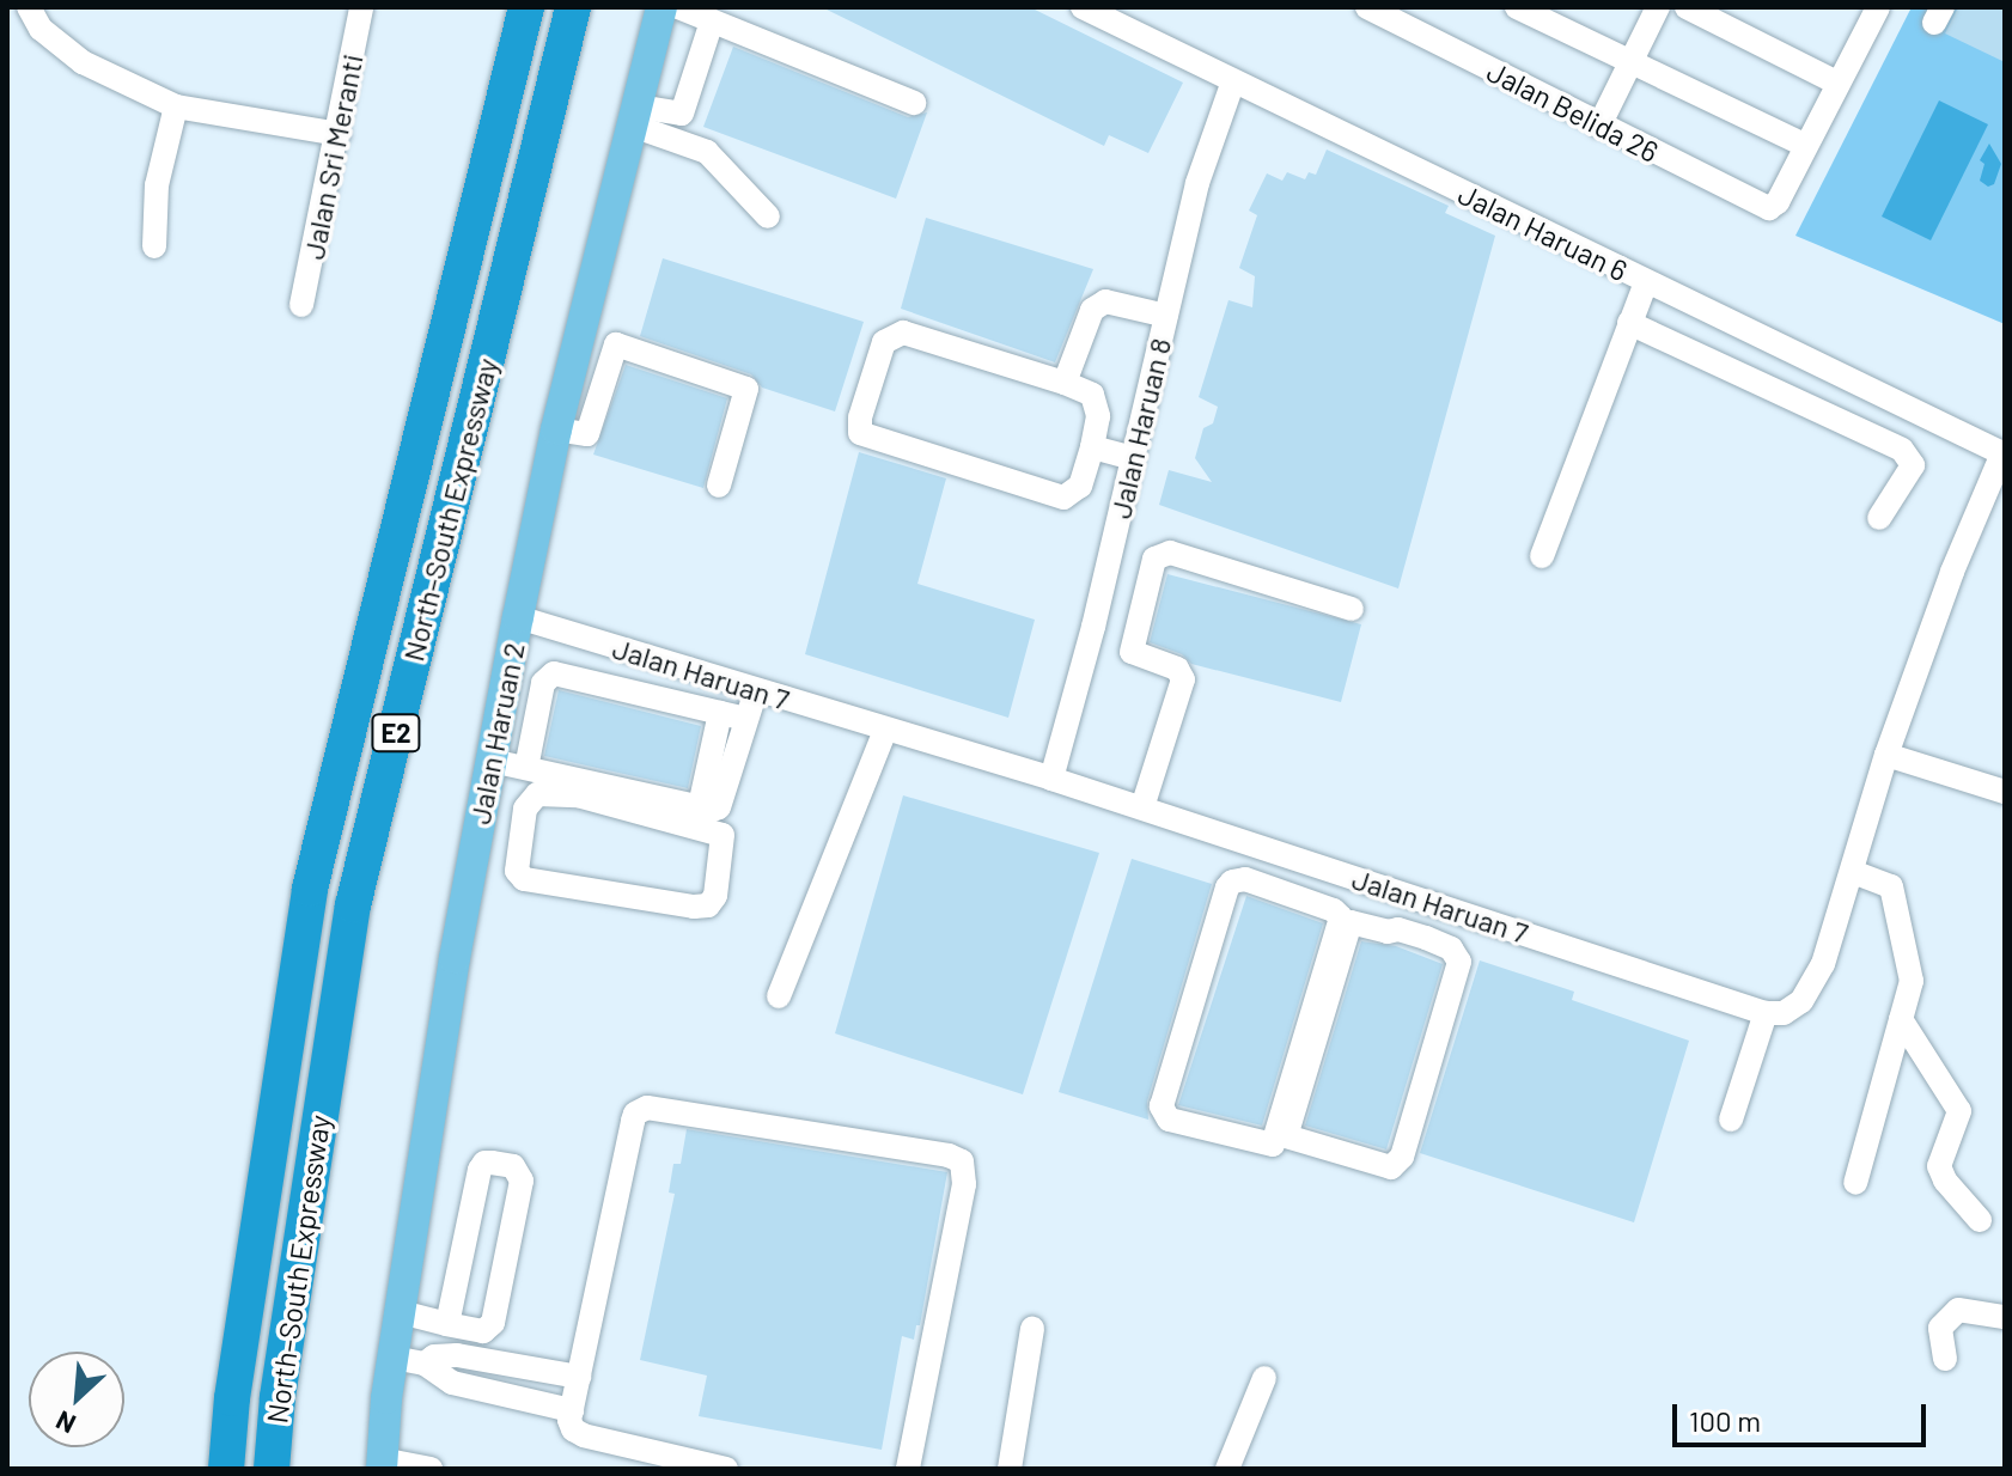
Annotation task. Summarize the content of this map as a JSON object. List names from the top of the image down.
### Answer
{
  "streets": {
    "highway": ["North–South Expressway", "E2"],
    "main road": ["Jalan Haruan 2"],
    "street": [
      "Jalan Belida 26",
      "Jalan Sri Meranti",
      "Jalan Haruan 6",
      "Jalan Haruan 8",
      "Jalan Haruan 7"
    ]
  },
  "crossings": [
    ["Jalan Haruan 6", "Jalan Haruan 8"],
    ["Jalan Haruan 8", "Jalan Haruan 7"],
    ["Jalan Haruan 7", "Jalan Haruan 2"]
  ],
  "scale_bar": "100 m",
  "north": "bottom left"
}
